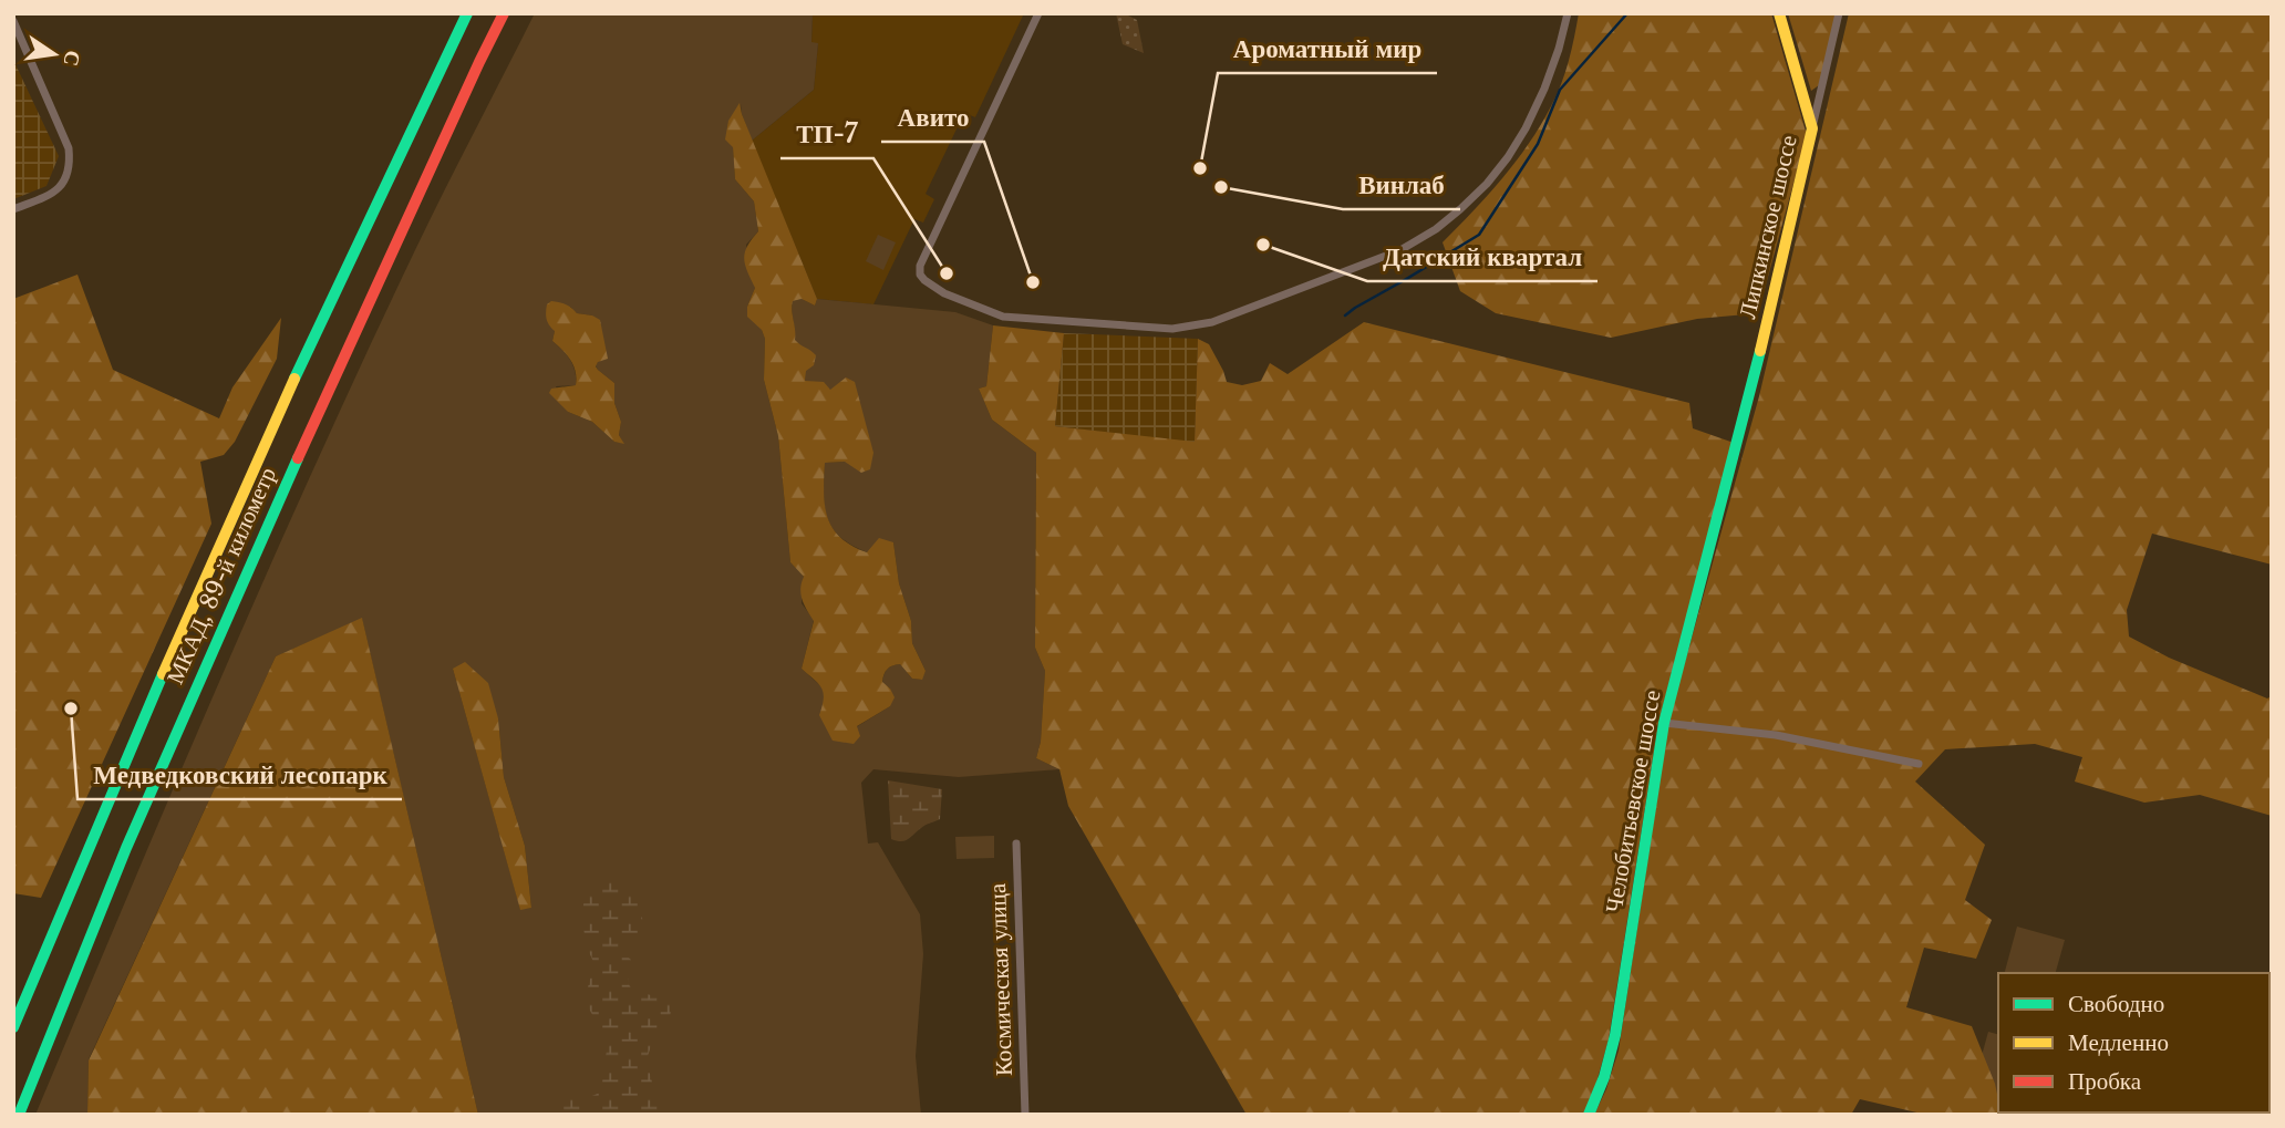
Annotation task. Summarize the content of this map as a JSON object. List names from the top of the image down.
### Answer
{
  "streets": {
    "main road": ["Липкинское шоссе", "МКАД, 89-й километр", "Челобитьевское шоссе"],
    "street": ["Космическая улица"]
  },
  "crossings": [
    ["Липкинское шоссе", "Челобитьевское шоссе"]
  ],
  "places": [
    "Ароматный мир",
    "Винлаб",
    "Датский квартал",
    "ТП-7",
    "Авито",
    "Медведковский лесопарк"
  ],
  "legend": ["Свободно", "Медленно", "Пробка"],
  "north": "right"
}
